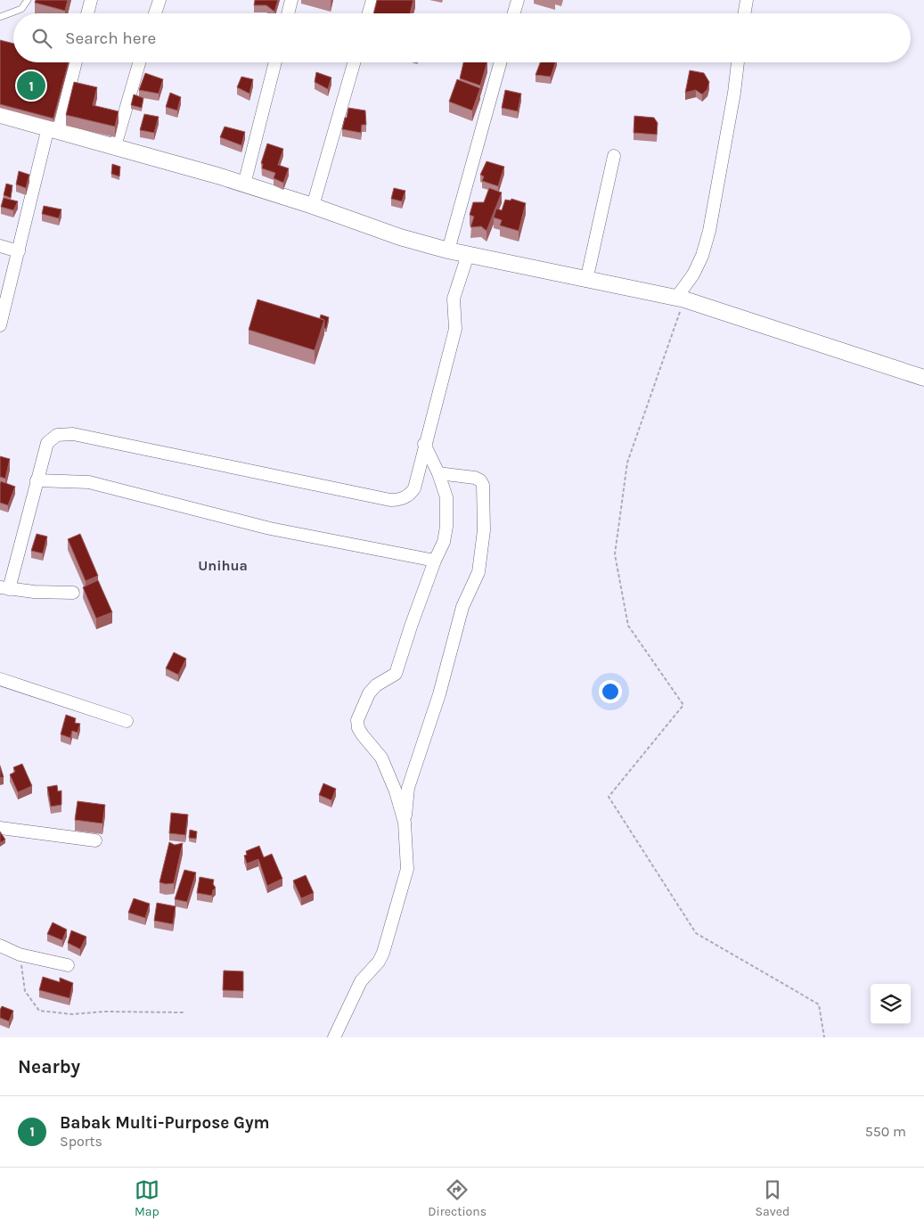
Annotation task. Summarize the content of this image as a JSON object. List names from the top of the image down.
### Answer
{
  "districts": ["Unihua"],
  "page": {
    "search": "Search here",
    "pins": "1",
    "heading": "Nearby",
    "list": [
      {
        "mark": "1",
        "name": "Babak Multi-Purpose Gym",
        "note": "Sports",
        "value": "550 m"
      }
    ],
    "nav": ["Map", "Directions", "Saved"]
  }
}
